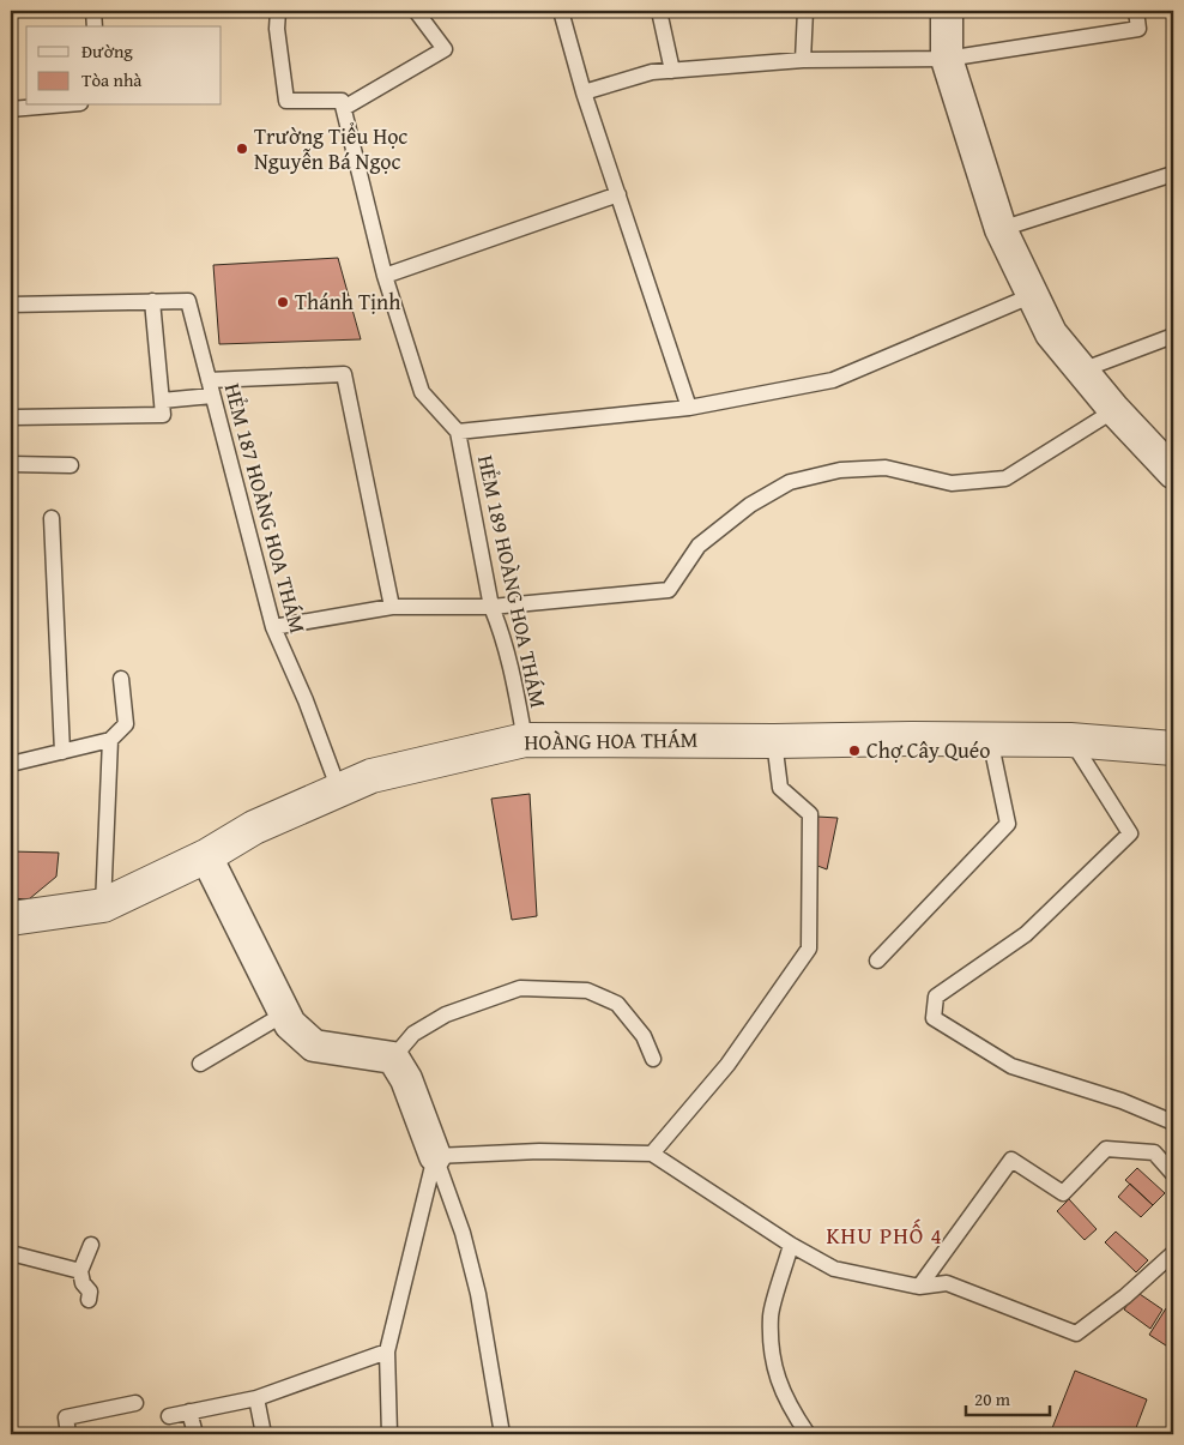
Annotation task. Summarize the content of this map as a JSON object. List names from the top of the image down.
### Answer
{
  "streets": {
    "street": ["HOÀNG HOA THÁM"],
    "lane": ["HẺM 187 HOÀNG HOA THÁM", "HẺM 189 HOÀNG HOA THÁM"]
  },
  "crossings": [
    ["HẺM 187 HOÀNG HOA THÁM", "HOÀNG HOA THÁM"],
    ["HẺM 189 HOÀNG HOA THÁM", "HOÀNG HOA THÁM"]
  ],
  "districts": ["KHU PHỐ 4"],
  "places": ["Trường Tiểu Học Nguyễn Bá Ngọc", "Thánh Tịnh", "Chợ Cây Quéo"],
  "legend": ["Đường", "Tòa nhà"],
  "scale_bar": "20 m"
}
